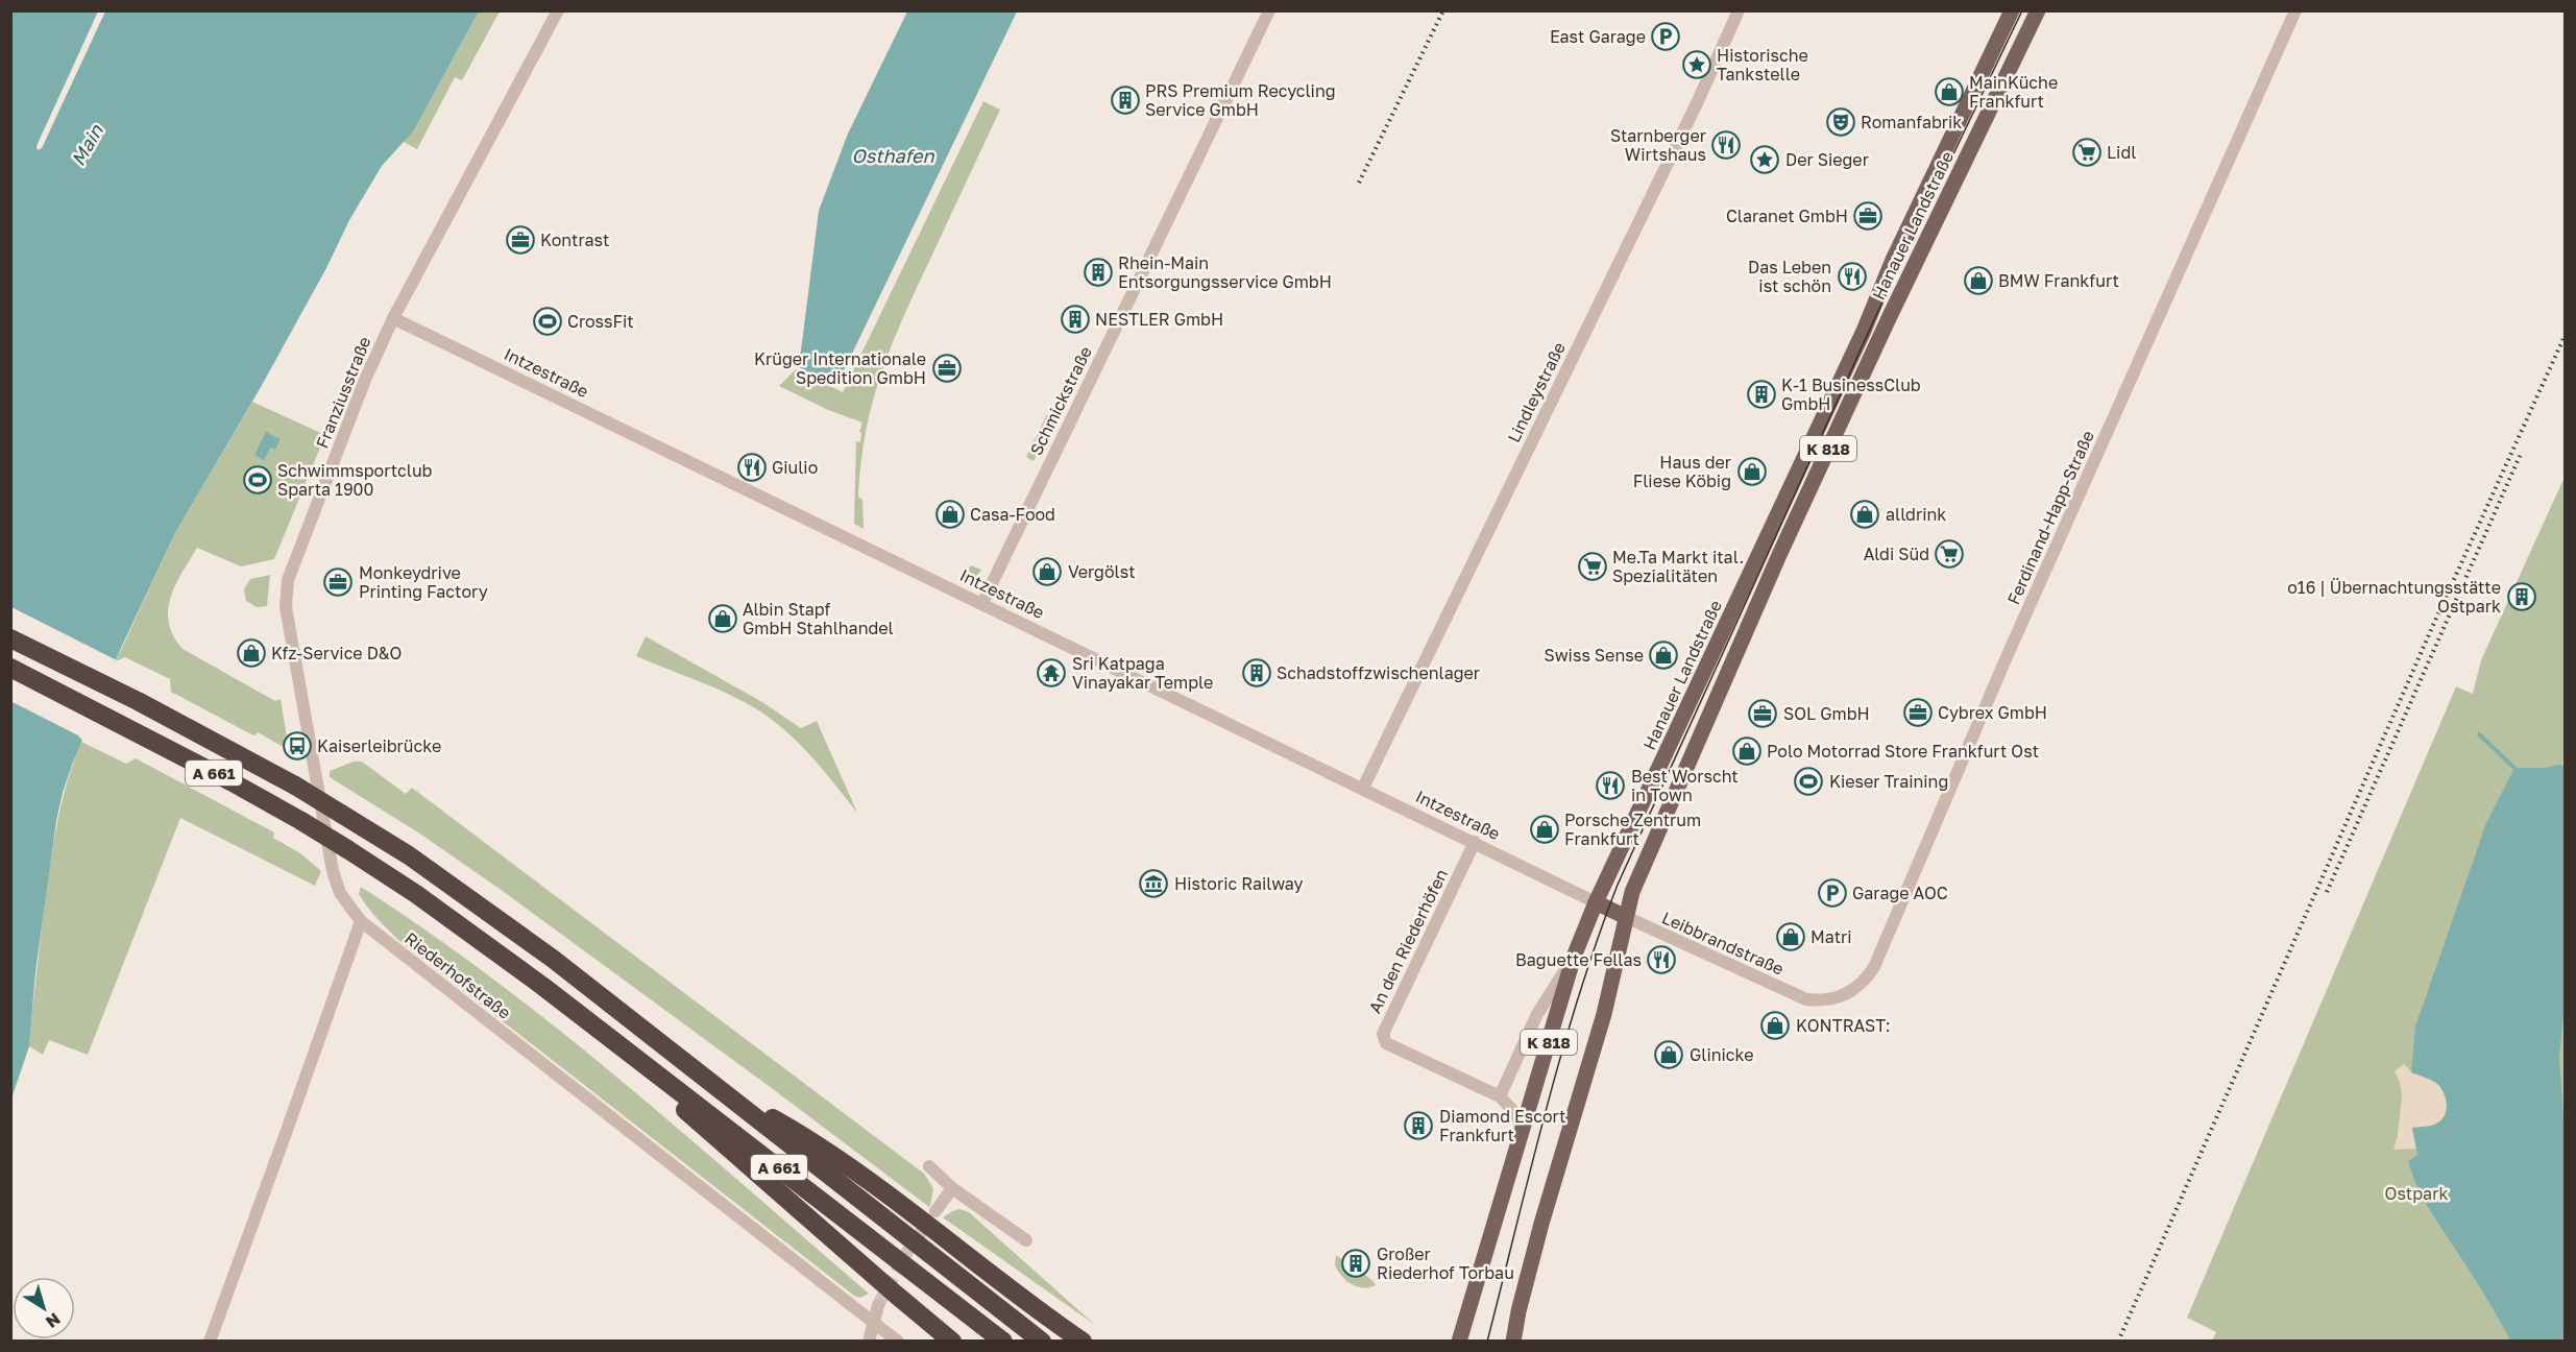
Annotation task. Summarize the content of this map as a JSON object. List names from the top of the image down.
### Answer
{
  "streets": {
    "highway": ["A 661"],
    "main road": ["Hanauer Landstraße", "K 818"],
    "street": [
      "Intzestraße",
      "Franziusstraße",
      "Lindleystraße",
      "Schmickstraße",
      "Ferdinand-Happ-Straße",
      "An den Riederhöfen",
      "Leibbrandstraße",
      "Riederhofstraße"
    ]
  },
  "crossings": [
    ["Hanauer Landstraße", "Intzestraße"],
    ["Hanauer Landstraße", "An den Riederhöfen"],
    ["Hanauer Landstraße", "Leibbrandstraße"],
    ["Intzestraße", "Franziusstraße"],
    ["Intzestraße", "Lindleystraße"],
    ["Intzestraße", "Schmickstraße"],
    ["Intzestraße", "An den Riederhöfen"],
    ["Franziusstraße", "Riederhofstraße"],
    ["Ferdinand-Happ-Straße", "Leibbrandstraße"]
  ],
  "water": ["Main", "Osthafen"],
  "parks": ["Ostpark"],
  "places": {
    "parking": ["East Garage", "Garage AOC"],
    "place": ["Historische Tankstelle", "Der Sieger"],
    "shop": [
      "MainKüche Frankfurt",
      "BMW Frankfurt",
      "Haus der Fliese Köbig",
      "Casa-Food",
      "alldrink",
      "Vergölst",
      "Albin Stapf GmbH Stahlhandel",
      "Kfz-Service D&O",
      "Swiss Sense",
      "Polo Motorrad Store Frankfurt Ost",
      "Porsche Zentrum Frankfurt",
      "Matri",
      "KONTRAST:",
      "Glinicke"
    ],
    "building": [
      "PRS Premium Recycling Service GmbH",
      "Rhein-Main Entsorgungsservice GmbH",
      "NESTLER GmbH",
      "K-1 BusinessClub GmbH",
      "o16 | Übernachtungsstätte Ostpark",
      "Schadstoffzwischenlager",
      "Diamond Escort Frankfurt",
      "Großer Riederhof Torbau"
    ],
    "theatre": ["Romanfabrik"],
    "restaurant": [
      "Starnberger Wirtshaus",
      "Das Leben ist schön",
      "Giulio",
      "Best Worscht in Town",
      "Baguette Fellas"
    ],
    "supermarket": ["Lidl", "Aldi Süd", "Me.Ta Markt ital. Spezialitäten"],
    "office": [
      "Claranet GmbH",
      "Kontrast",
      "Krüger Internationale Spedition GmbH",
      "Monkeydrive Printing Factory",
      "Cybrex GmbH",
      "SOL GmbH"
    ],
    "sports": ["CrossFit", "Schwimmsportclub Sparta 1900", "Kieser Training"],
    "temple": ["Sri Katpaga Vinayakar Temple"],
    "bus stop": ["Kaiserleibrücke"],
    "museum": ["Historic Railway"]
  },
  "north": "bottom right"
}
